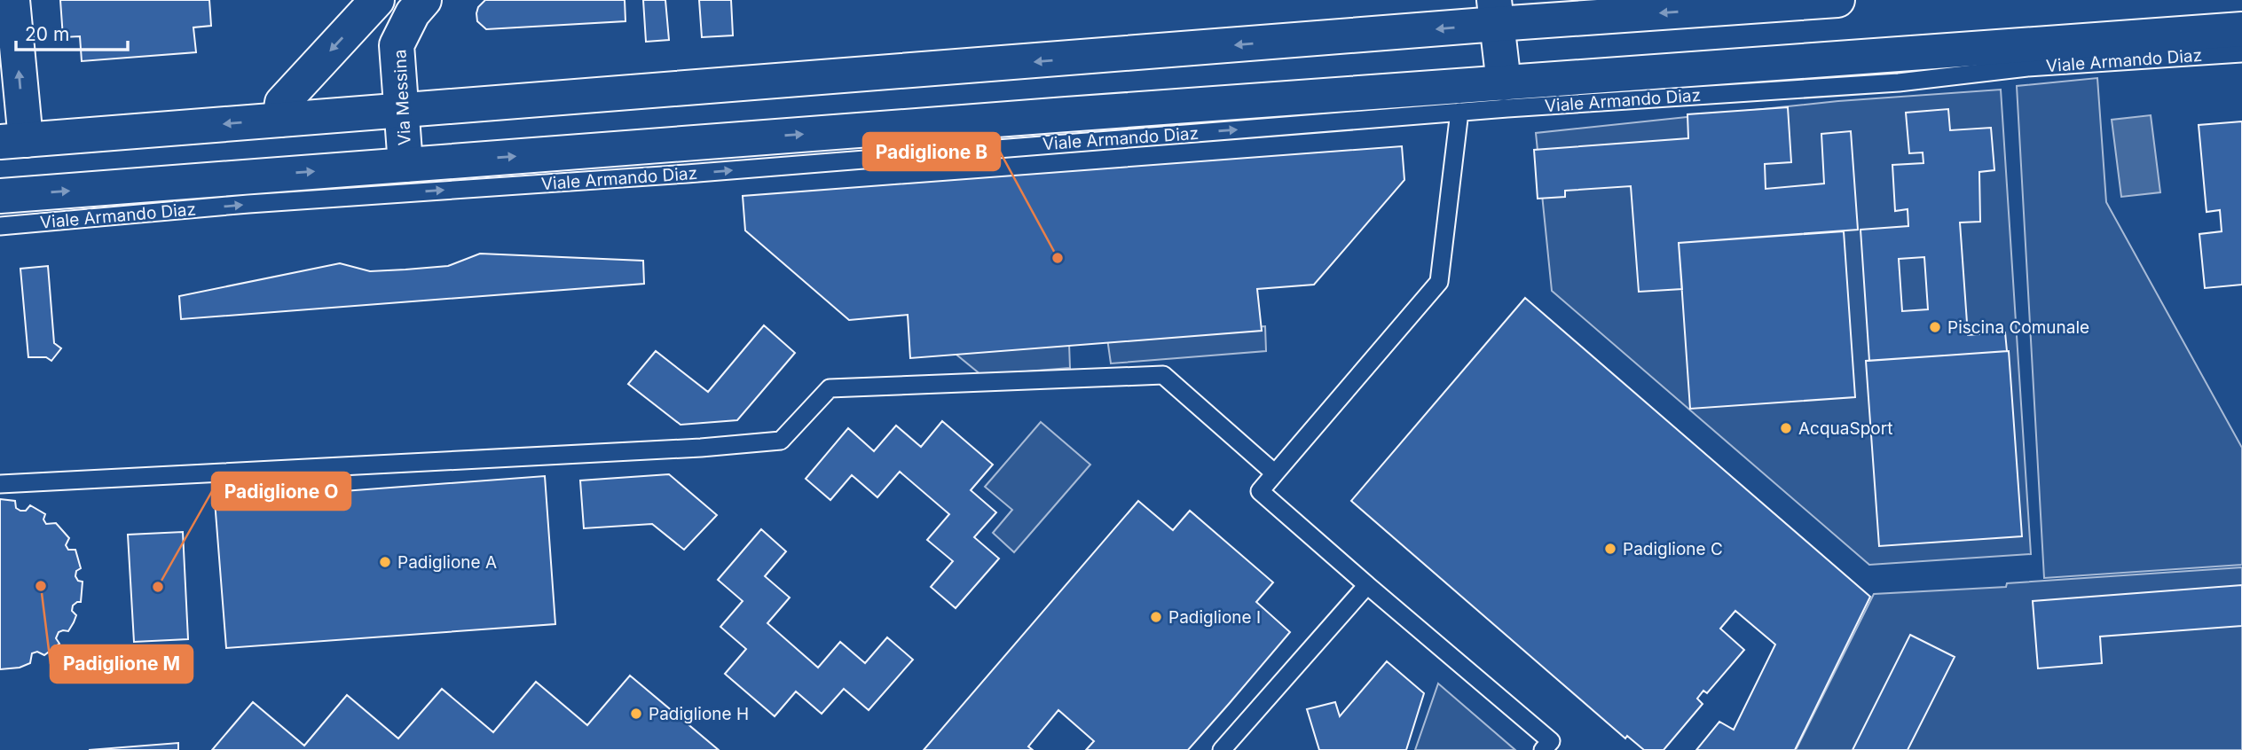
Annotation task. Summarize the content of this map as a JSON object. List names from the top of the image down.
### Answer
{
  "streets": {
    "main road": ["Viale Armando Diaz", "Via Messina"]
  },
  "crossings": [
    ["Viale Armando Diaz", "Via Messina"]
  ],
  "places": [
    "Padiglione B",
    "Piscina Comunale",
    "AcquaSport",
    "Padiglione C",
    "Padiglione A",
    "Padiglione M",
    "Padiglione O",
    "Padiglione I",
    "Padiglione H"
  ],
  "scale_bar": "20 m"
}
